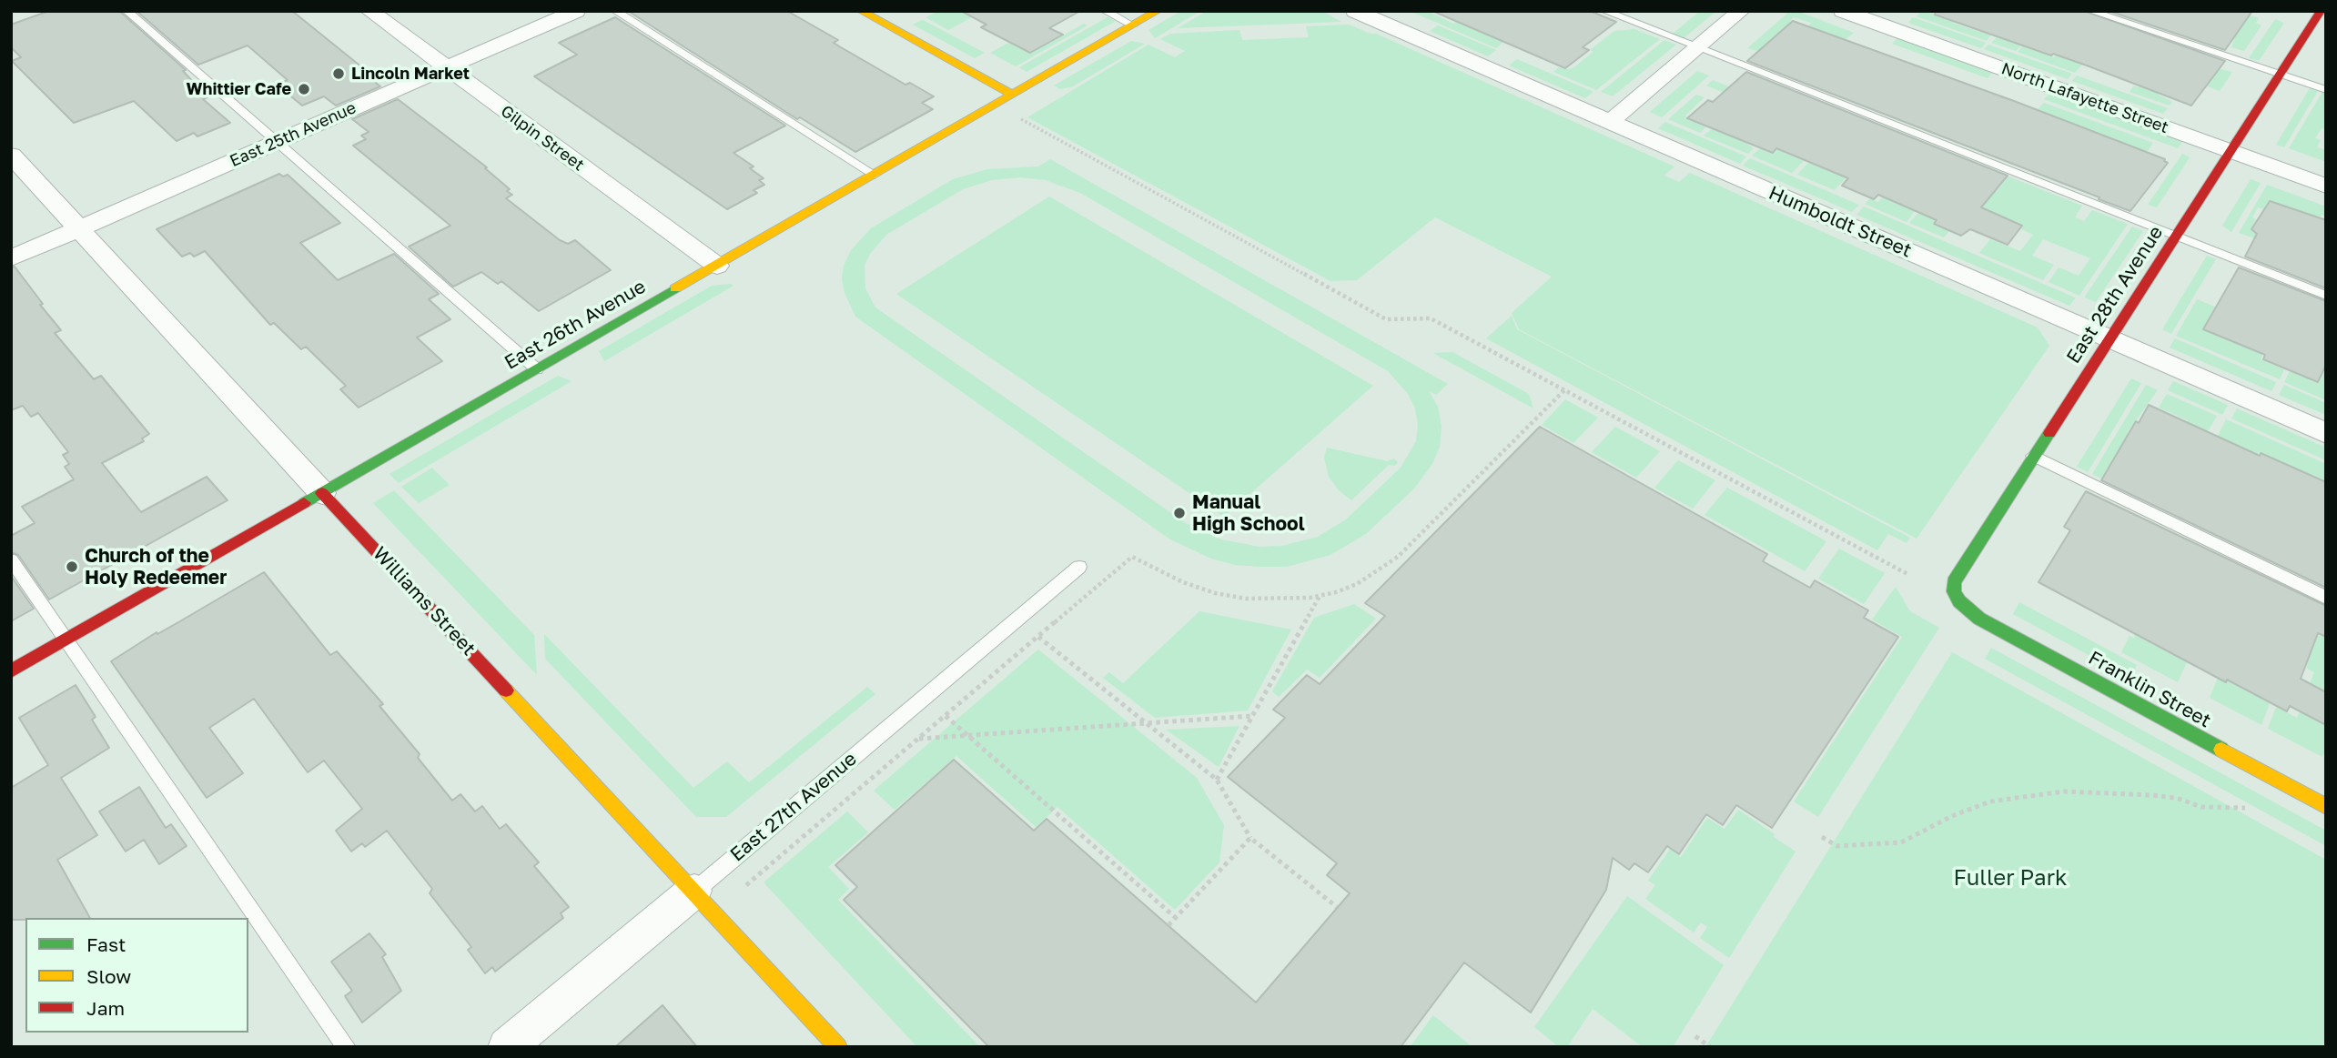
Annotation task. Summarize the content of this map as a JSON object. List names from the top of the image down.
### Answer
{
  "streets": {
    "street": [
      "North Lafayette Street",
      "East 25th Avenue",
      "Gilpin Street",
      "Humboldt Street",
      "East 28th Avenue",
      "East 26th Avenue",
      "Williams Street",
      "Franklin Street",
      "East 27th Avenue"
    ]
  },
  "crossings": [
    ["North Lafayette Street", "East 28th Avenue"],
    ["East 25th Avenue", "Gilpin Street"],
    ["East 25th Avenue", "Williams Street"],
    ["Gilpin Street", "East 26th Avenue"],
    ["Humboldt Street", "East 28th Avenue"],
    ["East 28th Avenue", "Franklin Street"],
    ["East 26th Avenue", "Williams Street"],
    ["Williams Street", "East 27th Avenue"]
  ],
  "parks": ["Fuller Park"],
  "places": [
    "Lincoln Market",
    "Whittier Cafe",
    "Manual High School",
    "Church of the Holy Redeemer"
  ],
  "legend": ["Fast", "Slow", "Jam"]
}
